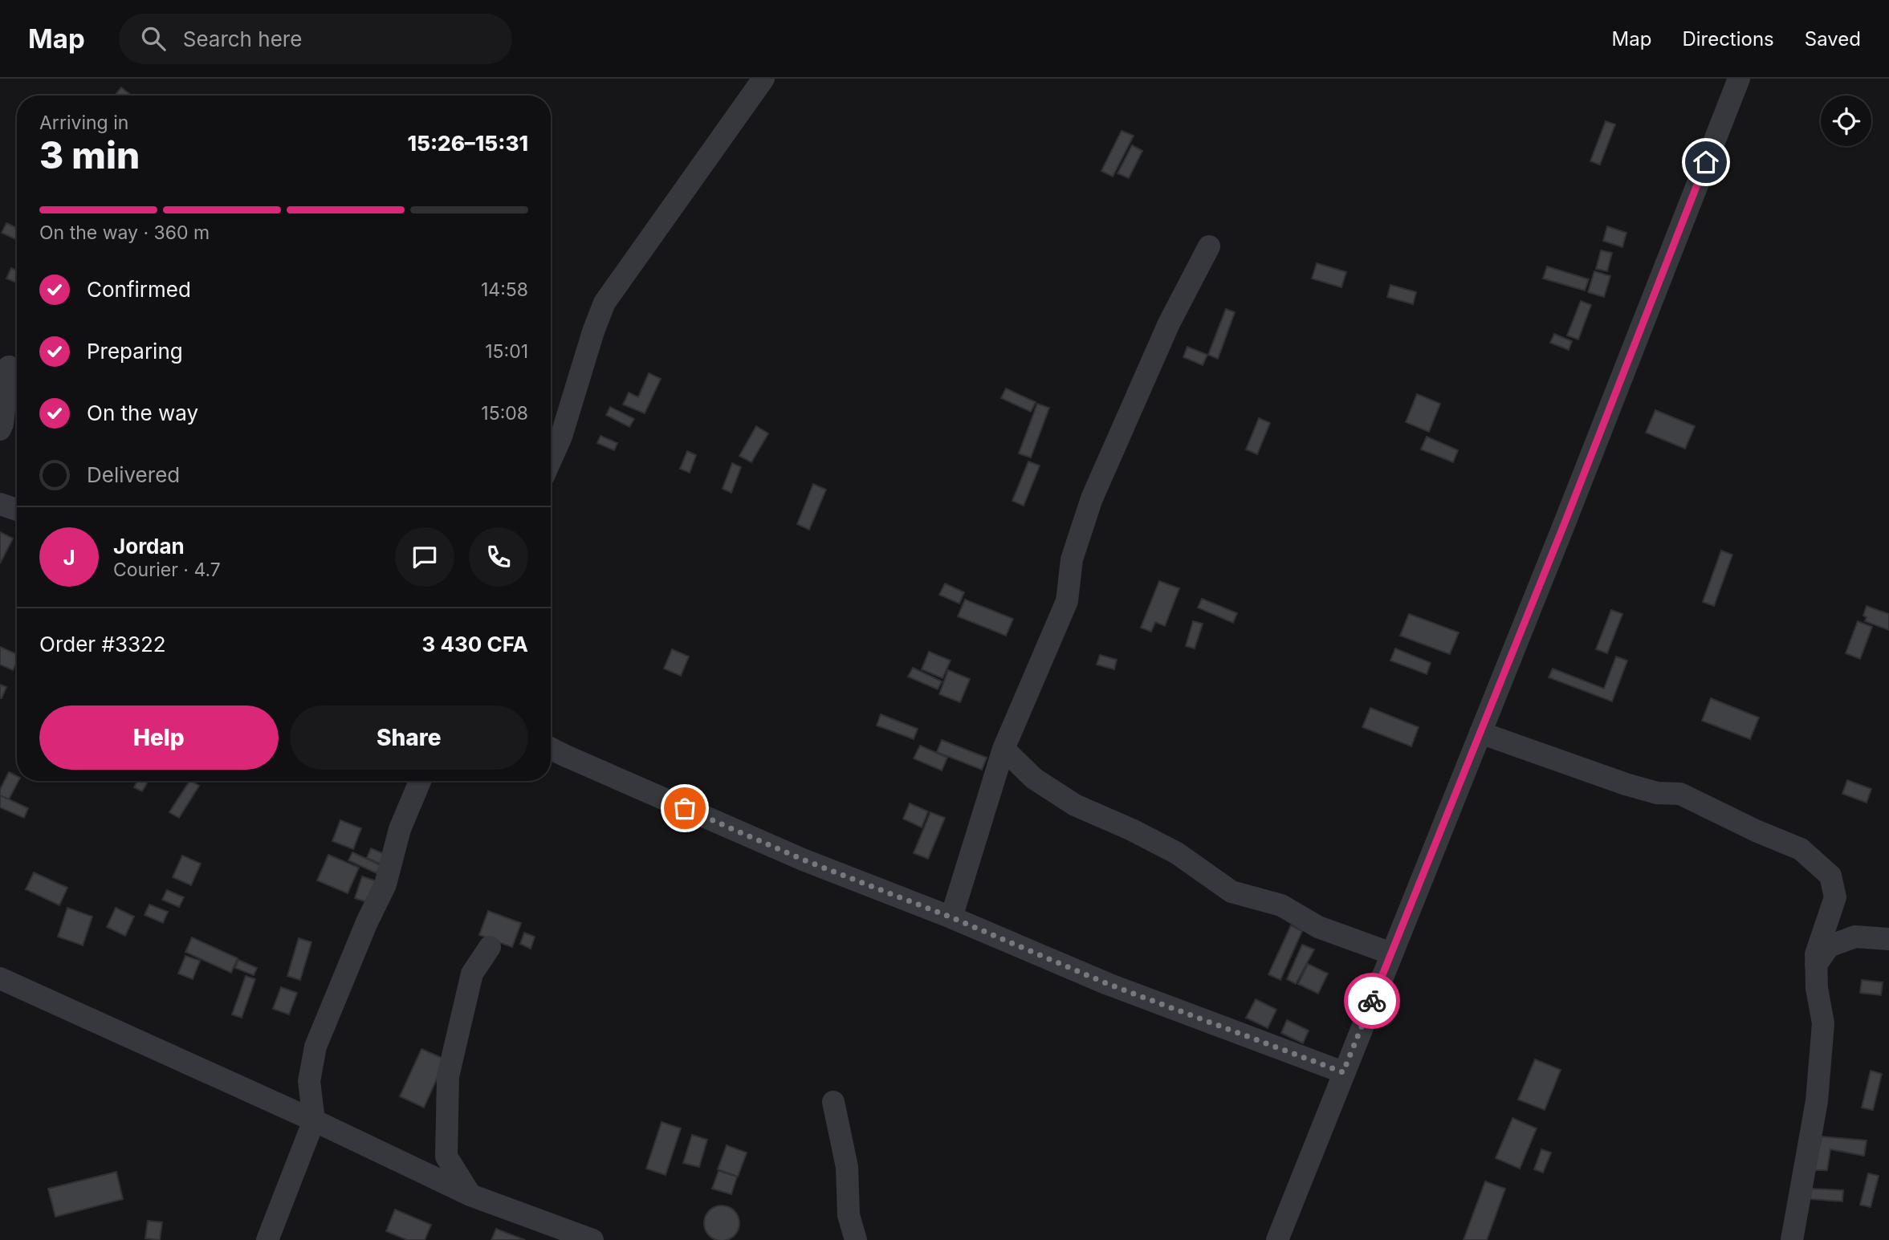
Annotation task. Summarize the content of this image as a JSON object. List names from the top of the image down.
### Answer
{
  "page": {
    "header": "Map",
    "search": "Search here",
    "nav": ["Map", "Directions", "Saved"],
    "heading": ["3 min", "Arriving in", "15:26–15:31"],
    "panel": [
      "Jordan",
      "Courier · 4.7",
      "Order #3322",
      "3 430 CFA"
    ],
    "bar": "On the way · 360 m",
    "list": [
      ["Confirmed", "14:58"],
      ["Preparing", "15:01"],
      ["On the way", "15:08"],
      "Delivered"
    ],
    "round": "J",
    "buttons": ["Help", "Share"]
  }
}
